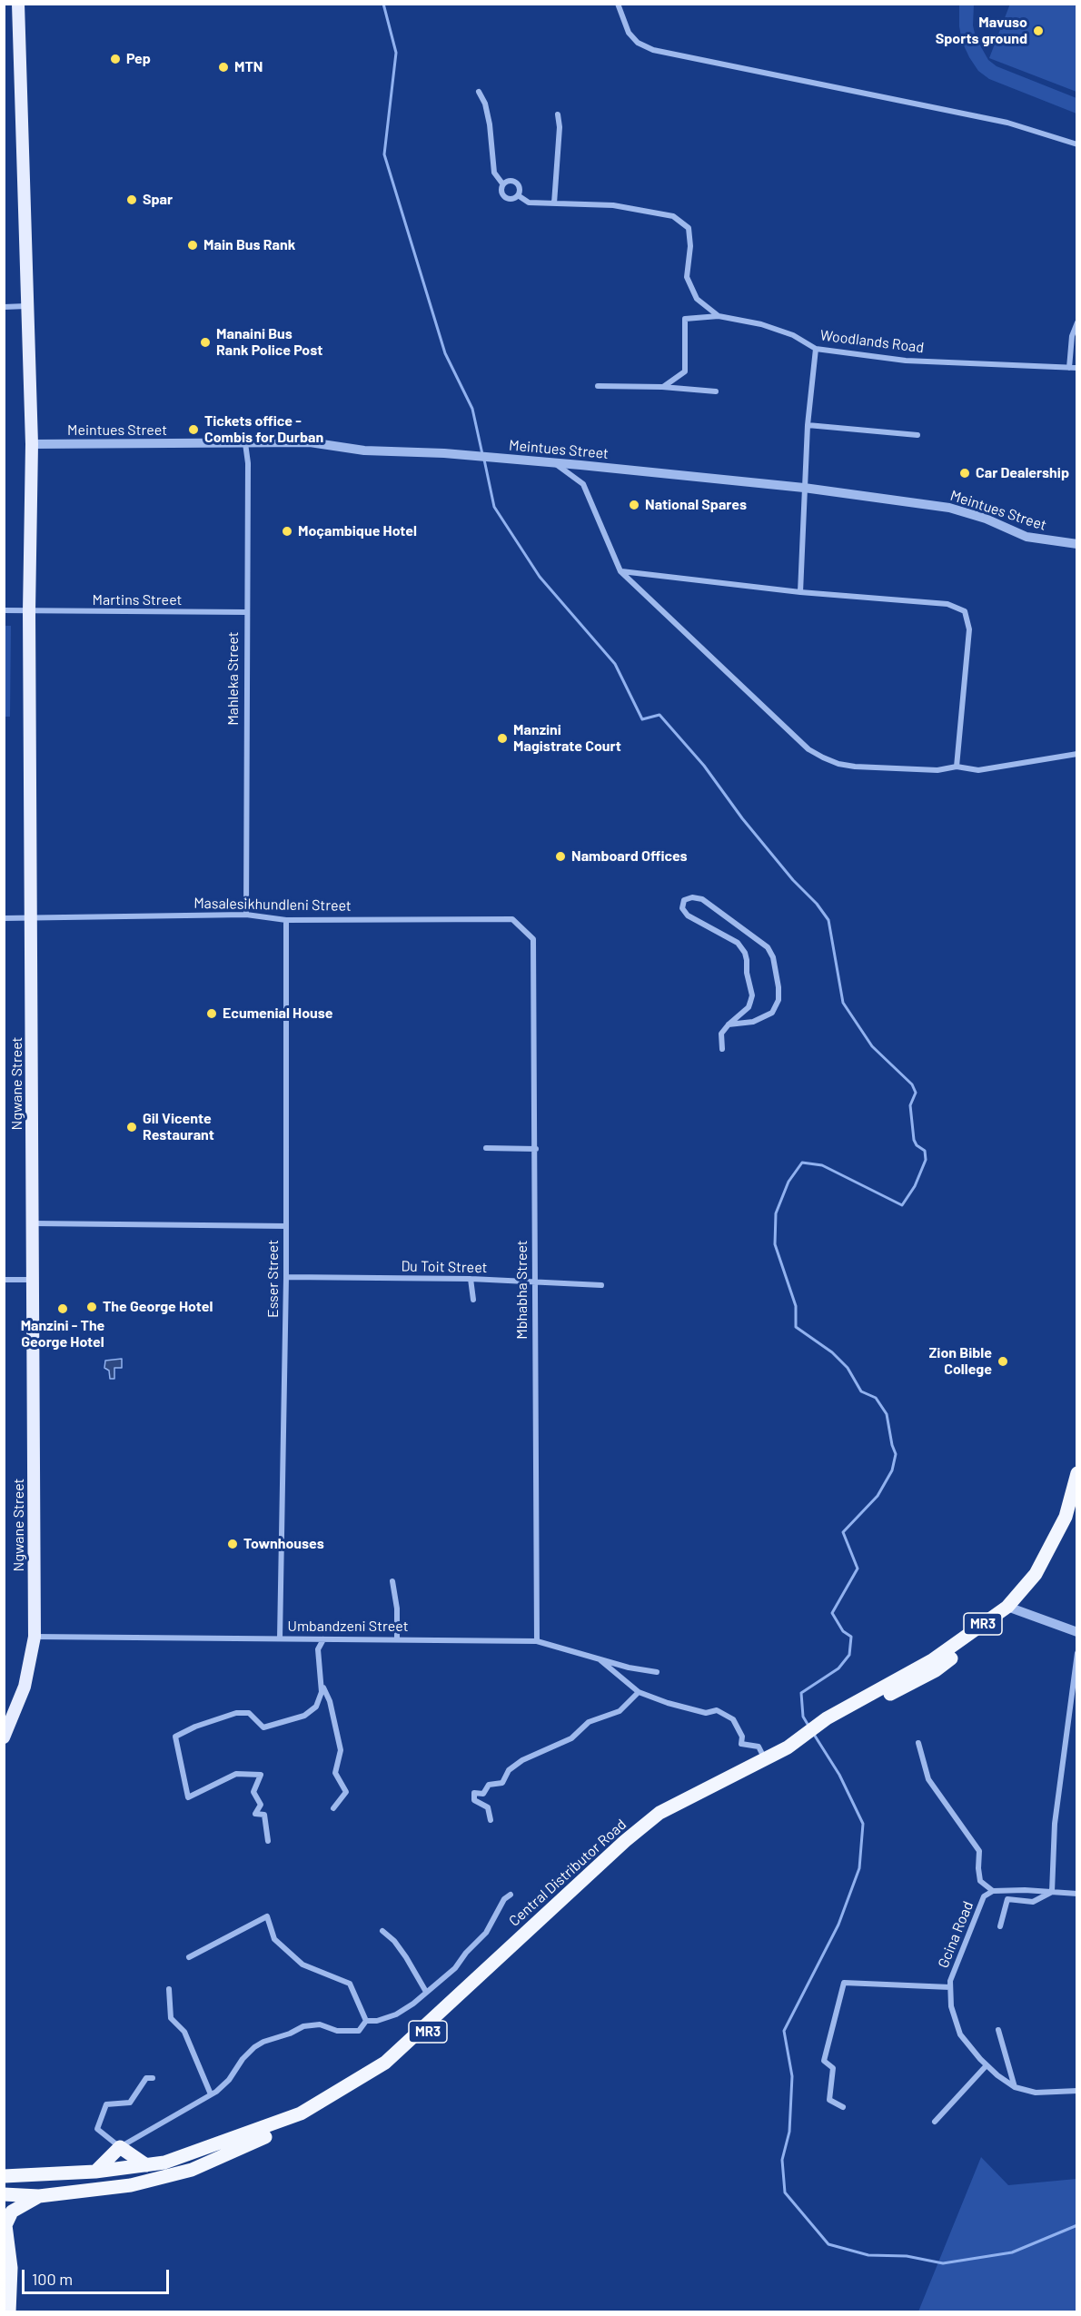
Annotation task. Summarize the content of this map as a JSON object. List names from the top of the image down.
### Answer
{
  "streets": {
    "highway": ["MR3", "Central Distributor Road"],
    "main road": ["Ngwane Street"],
    "street": [
      "Woodlands Road",
      "Meintues Street",
      "Martins Street",
      "Mahleka Street",
      "Masalesikhundleni Street",
      "Du Toit Street",
      "Esser Street",
      "Mbhabha Street",
      "Umbandzeni Street",
      "Gcina Road"
    ]
  },
  "crossings": [
    ["Meintues Street", "Mahleka Street"],
    ["Meintues Street", "Ngwane Street"],
    ["Martins Street", "Mahleka Street"],
    ["Martins Street", "Ngwane Street"],
    ["Mahleka Street", "Masalesikhundleni Street"],
    ["Masalesikhundleni Street", "Ngwane Street"],
    ["Masalesikhundleni Street", "Esser Street"],
    ["Masalesikhundleni Street", "Mbhabha Street"],
    ["Ngwane Street", "Umbandzeni Street"],
    ["Du Toit Street", "Esser Street"],
    ["Du Toit Street", "Mbhabha Street"],
    ["Esser Street", "Umbandzeni Street"],
    ["Mbhabha Street", "Umbandzeni Street"]
  ],
  "places": [
    "Mavuso Sports ground",
    "Pep",
    "MTN",
    "Spar",
    "Main Bus Rank",
    "Manaini Bus Rank Police Post",
    "Tickets office - Combis for Durban",
    "Car Dealership",
    "National Spares",
    "Moçambique Hotel",
    "Manzini Magistrate Court",
    "Namboard Offices",
    "Ecumenial House",
    "Gil Vicente Restaurant",
    "The George Hotel",
    "Manzini - The George Hotel",
    "Zion Bible College",
    "Townhouses"
  ],
  "scale_bar": "100 m"
}
